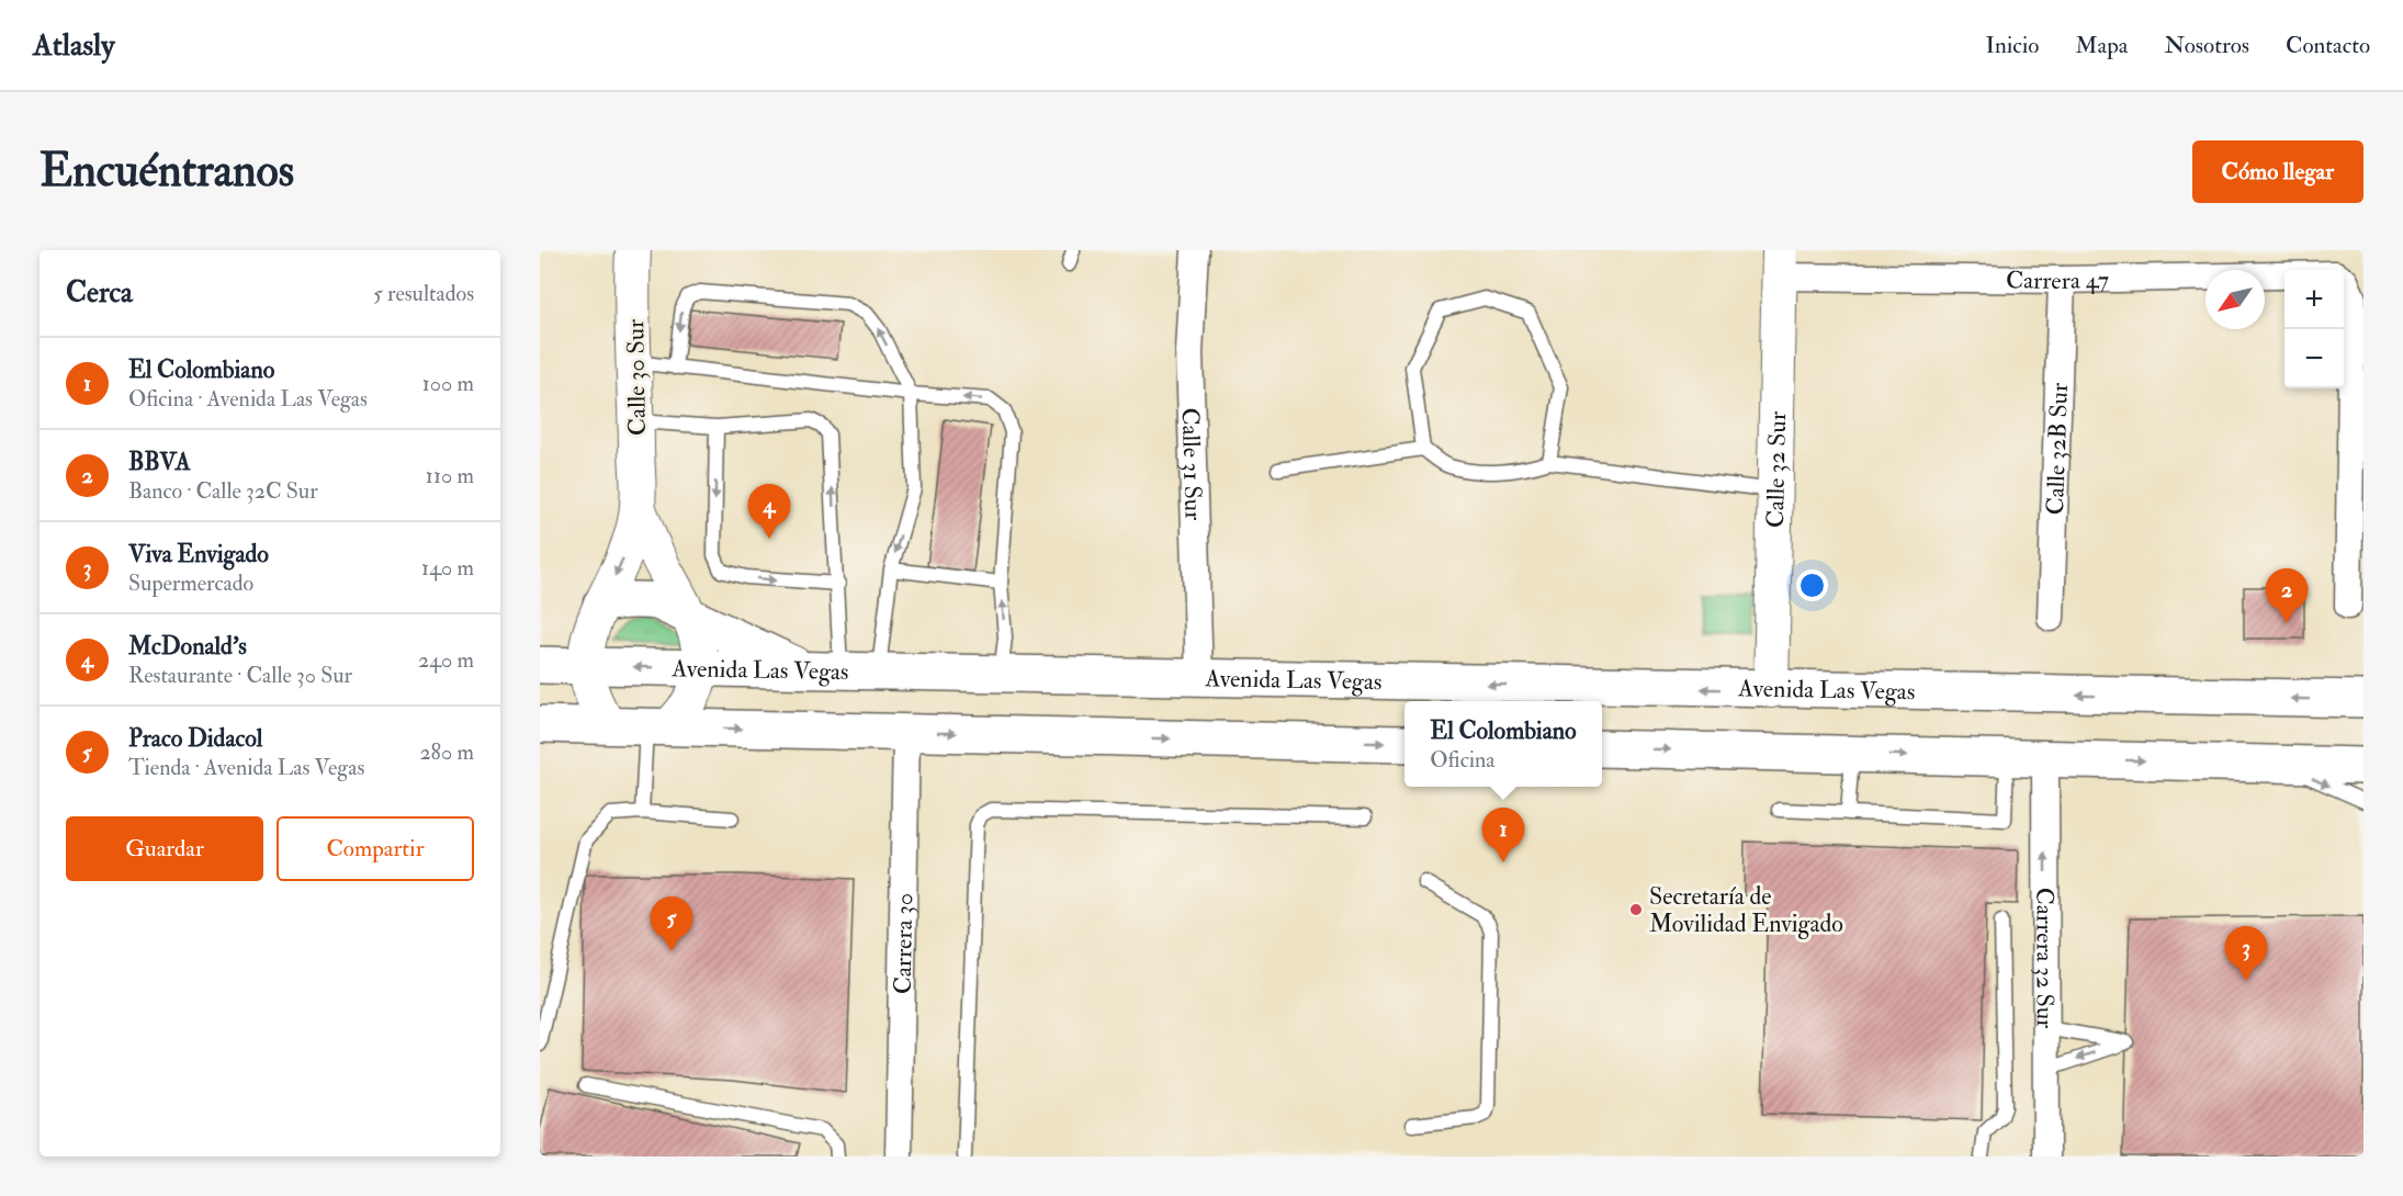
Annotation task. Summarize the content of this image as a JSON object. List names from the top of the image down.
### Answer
{
  "streets": {
    "main road": ["Avenida Las Vegas"],
    "street": [
      "Carrera 47",
      "Calle 30 Sur",
      "Calle 32B Sur",
      "Calle 31 Sur",
      "Calle 32 Sur",
      "Carrera 30",
      "Carrera 32 Sur"
    ]
  },
  "crossings": [
    ["Carrera 47", "Calle 32B Sur"],
    ["Carrera 47", "Calle 32 Sur"],
    ["Calle 30 Sur", "Avenida Las Vegas"],
    ["Calle 31 Sur", "Avenida Las Vegas"],
    ["Calle 32 Sur", "Avenida Las Vegas"]
  ],
  "one_way": ["Carrera 32 Sur"],
  "places": ["Secretaría de Movilidad Envigado"],
  "north": "bottom left",
  "page": {
    "header": "Atlasly",
    "nav": [
      "Inicio",
      "Mapa",
      "Nosotros",
      "Contacto"
    ],
    "buttons": [
      "Cómo llegar",
      ["Guardar", "Compartir"]
    ],
    "title": "Encuéntranos",
    "heading": ["Cerca", "5 resultados"],
    "map_buttons": ["+", "−"],
    "list": [
      {
        "mark": "1",
        "name": "El Colombiano",
        "note": "Oficina · Avenida Las Vegas",
        "value": "100 m"
      },
      {
        "mark": "2",
        "name": "BBVA",
        "note": "Banco · Calle 32C Sur",
        "value": "110 m"
      },
      {
        "mark": "3",
        "name": "Viva Envigado",
        "note": "Supermercado",
        "value": "140 m"
      },
      {
        "mark": "4",
        "name": "McDonald's",
        "note": "Restaurante · Calle 30 Sur",
        "value": "240 m"
      },
      {
        "mark": "5",
        "name": "Praco Didacol",
        "note": "Tienda · Avenida Las Vegas",
        "value": "280 m"
      }
    ],
    "pins": [
      "4",
      "2",
      "1",
      "5",
      "3"
    ],
    "popup": ["El Colombiano", "Oficina"]
  }
}
